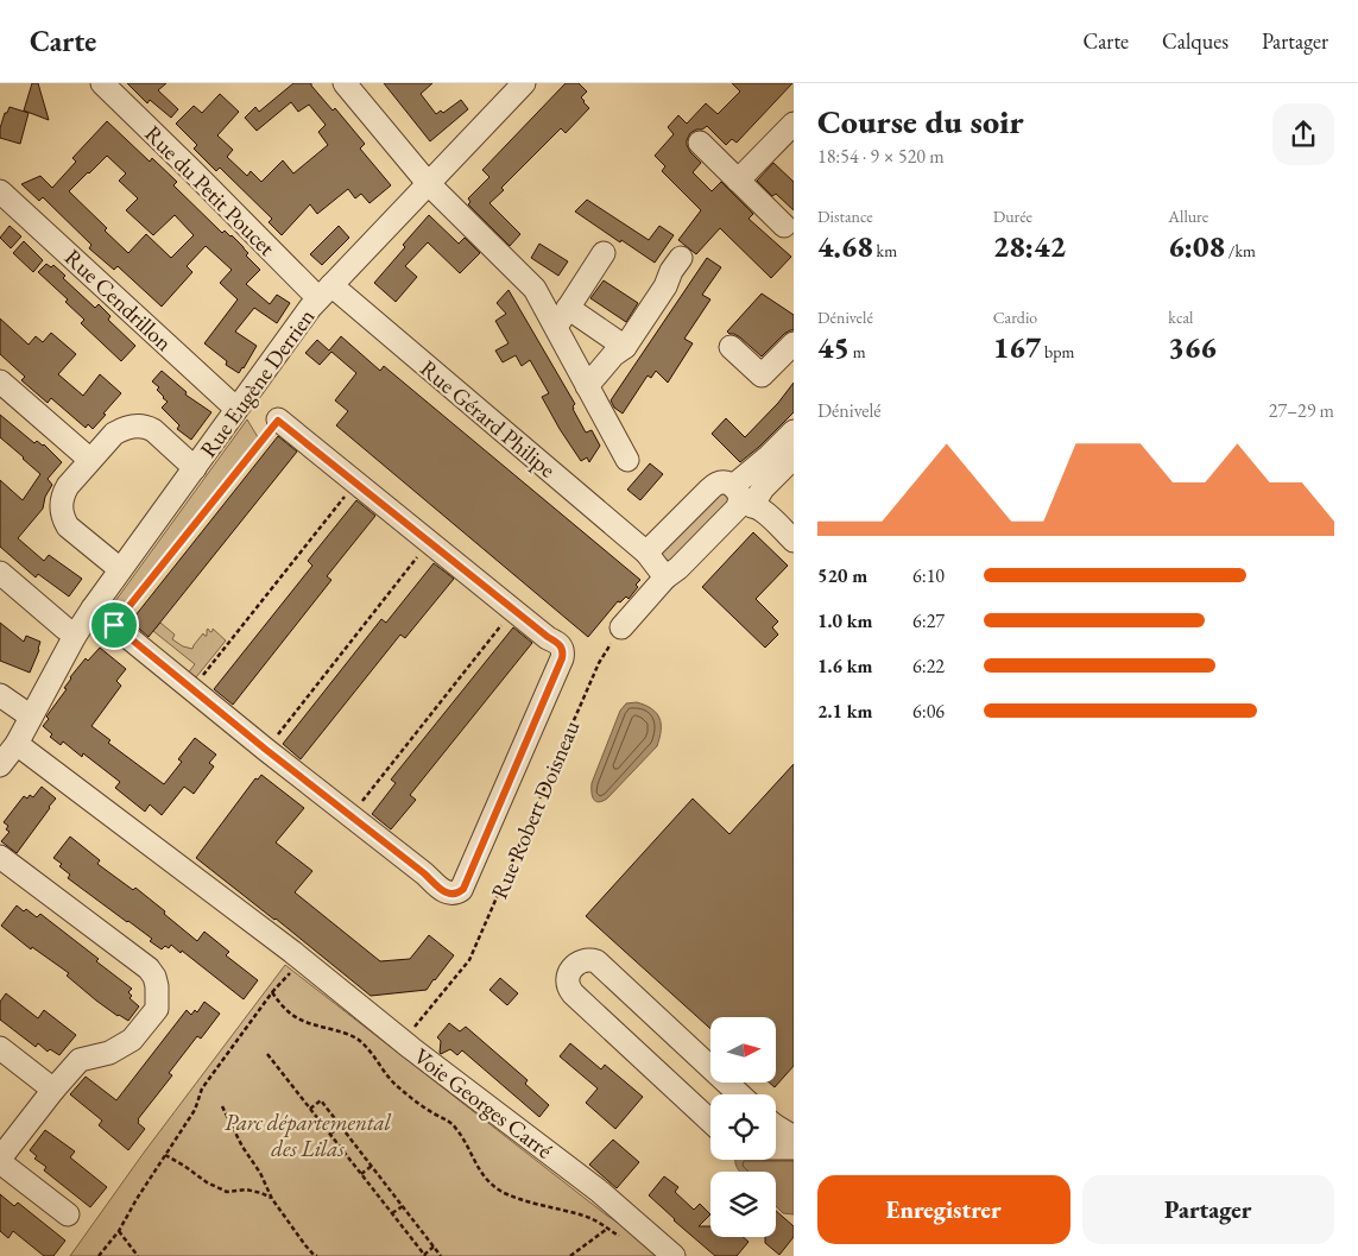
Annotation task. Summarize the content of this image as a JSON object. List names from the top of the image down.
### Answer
{
  "streets": {
    "street": [
      "Rue du Petit Poucet",
      "Rue Cendrillon",
      "Rue Eugène Derrien",
      "Rue Gérard Philipe",
      "Voie Georges Carré"
    ],
    "path": ["Rue Robert Doisneau"]
  },
  "crossings": [
    ["Rue du Petit Poucet", "Rue Eugène Derrien"],
    ["Rue du Petit Poucet", "Rue Gérard Philipe"],
    ["Rue Cendrillon", "Rue Eugène Derrien"],
    ["Rue Eugène Derrien", "Rue Gérard Philipe"],
    ["Rue Eugène Derrien", "Voie Georges Carré"],
    ["Rue Robert Doisneau", "Voie Georges Carré"]
  ],
  "parks": ["Parc départemental des Lilas"],
  "north": "right",
  "page": {
    "header": "Carte",
    "nav": ["Carte", "Calques", "Partager"],
    "heading": ["Course du soir", "18:54 · 9 × 520 m"],
    "stats": [
      ["Distance", "4.68 km"],
      ["Durée", "28:42"],
      ["Allure", "6:08 /km"],
      ["Dénivelé", "45 m"],
      ["Cardio", "167 bpm"],
      ["kcal", "366"]
    ],
    "chart": ["Dénivelé", "27–29 m"],
    "list": [
      {
        "name": "520 m",
        "note": "6:10"
      },
      {
        "name": "1.0 km",
        "note": "6:27"
      },
      {
        "name": "1.6 km",
        "note": "6:22"
      },
      {
        "name": "2.1 km",
        "note": "6:06"
      }
    ],
    "buttons": ["Enregistrer", "Partager"]
  }
}
